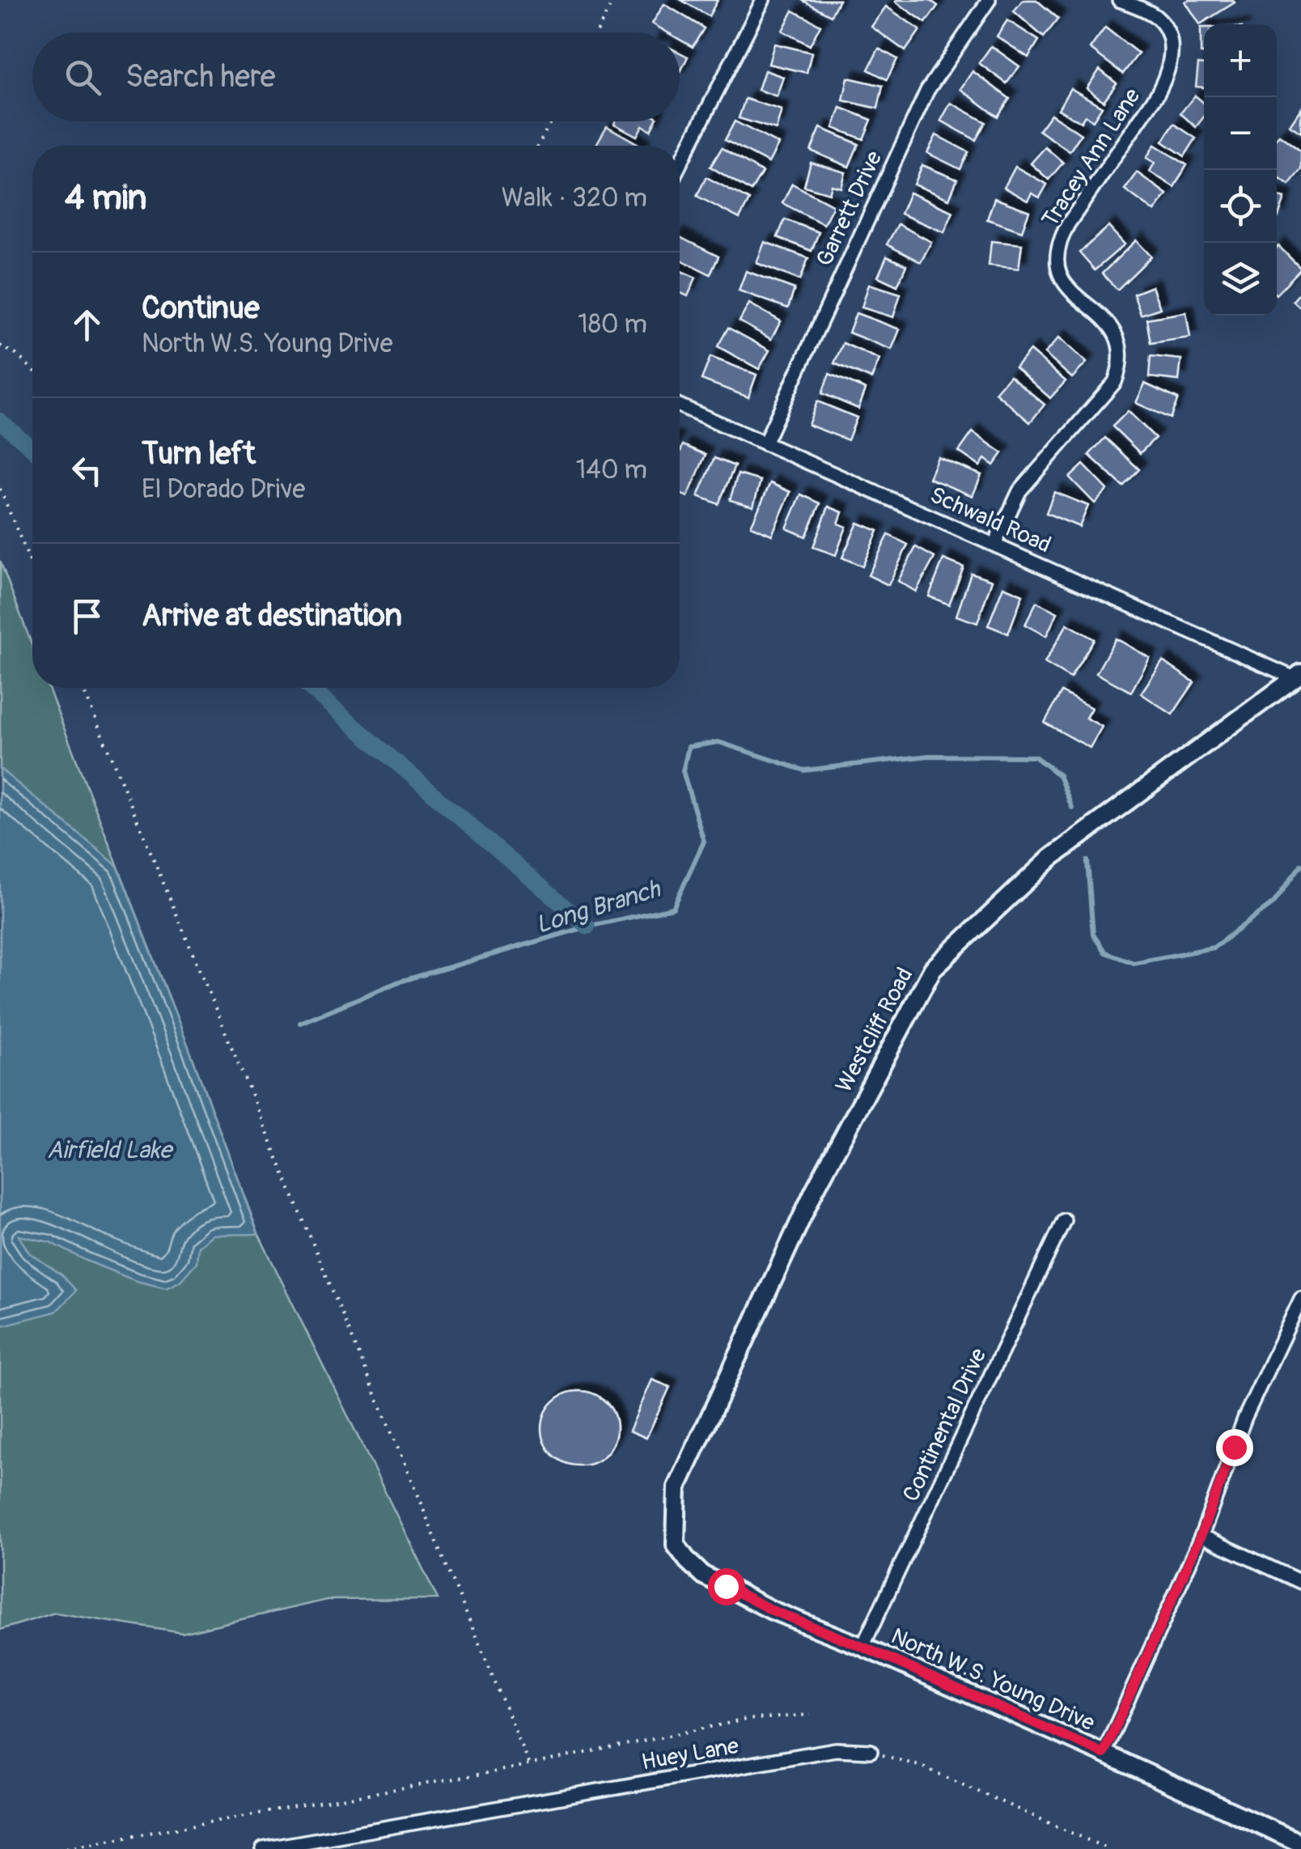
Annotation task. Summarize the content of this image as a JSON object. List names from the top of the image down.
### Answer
{
  "streets": {
    "street": [
      "Tracey Ann Lane",
      "Garrett Drive",
      "Schwald Road",
      "Westcliff Road",
      "Continental Drive",
      "North W.S. Young Drive",
      "Huey Lane"
    ]
  },
  "crossings": [
    ["Tracey Ann Lane", "Schwald Road"],
    ["Garrett Drive", "Schwald Road"],
    ["Schwald Road", "Westcliff Road"],
    ["Westcliff Road", "North W.S. Young Drive"],
    ["Continental Drive", "North W.S. Young Drive"]
  ],
  "water": ["Long Branch", "Airfield Lake"],
  "page": {
    "map_buttons": ["+", "−"],
    "search": "Search here",
    "heading": ["4 min", "Walk · 320 m"],
    "list": [
      ["Continue", "North W.S. Young Drive", "180 m"],
      ["Turn left", "El Dorado Drive", "140 m"],
      "Arrive at destination"
    ]
  }
}
